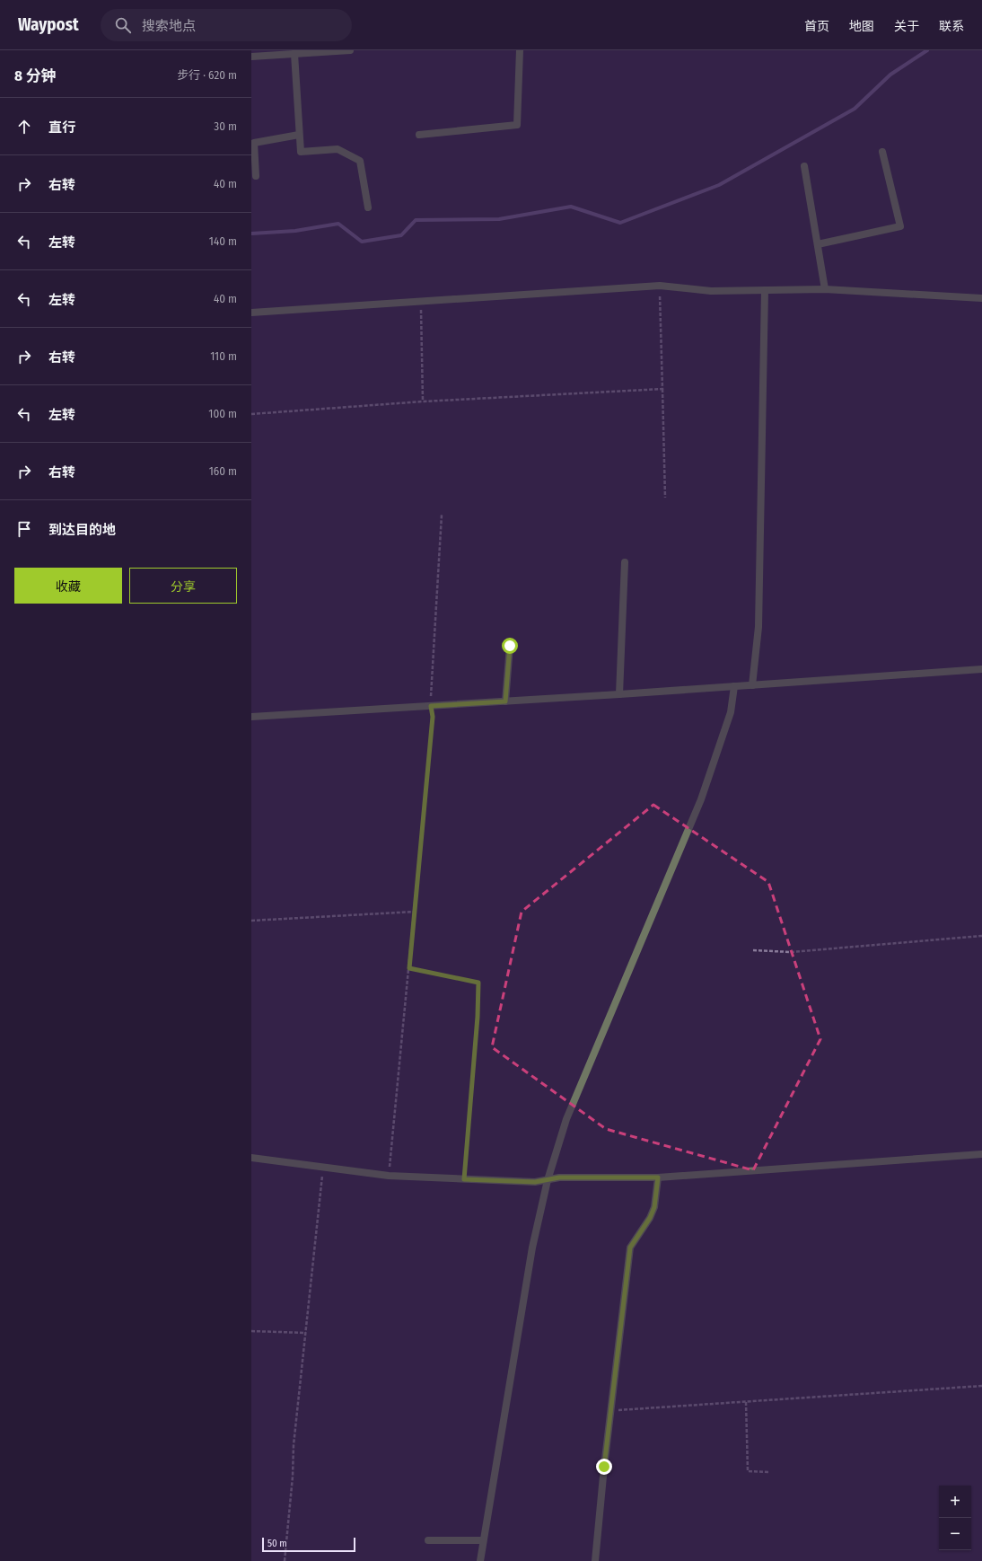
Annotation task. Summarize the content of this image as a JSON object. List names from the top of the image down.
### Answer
{
  "scale_bar": "50 m",
  "page": {
    "header": "Waypost",
    "search": "搜索地点",
    "nav": [
      "首页",
      "地图",
      "关于",
      "联系"
    ],
    "heading": ["8 分钟", "步行 · 620 m"],
    "list": [
      ["直行", "30 m"],
      ["右转", "40 m"],
      ["左转", "140 m"],
      ["左转", "40 m"],
      ["右转", "110 m"],
      ["左转", "100 m"],
      ["右转", "160 m"],
      "到达目的地"
    ],
    "buttons": ["收藏", "分享"],
    "map_buttons": ["+", "−"],
    "scale": "50 m"
  }
}
